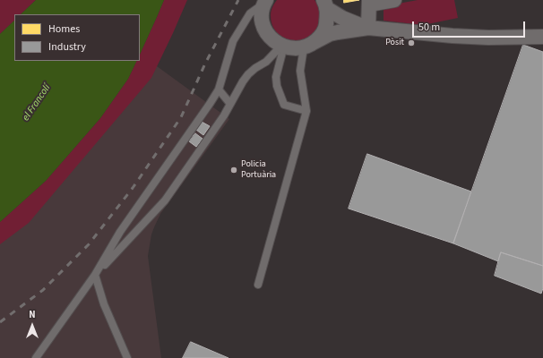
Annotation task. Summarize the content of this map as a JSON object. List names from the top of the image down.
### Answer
{
  "water": ["el Francolí"],
  "places": ["Pòsit", "Policia Portuària"],
  "legend": ["Homes", "Industry"],
  "scale_bar": "50 m",
  "north": "top"
}
